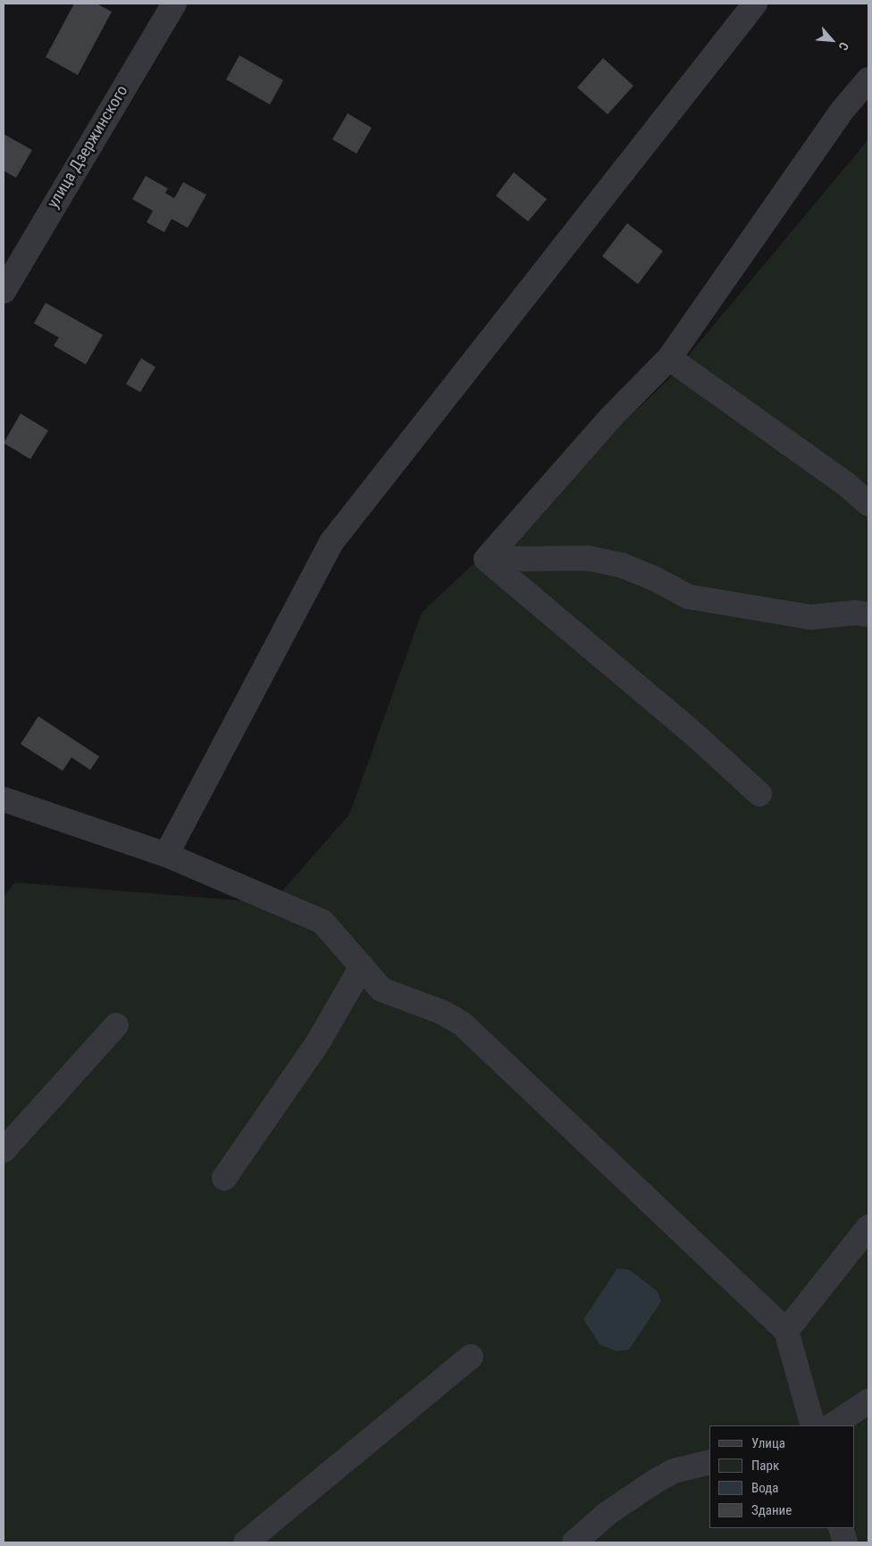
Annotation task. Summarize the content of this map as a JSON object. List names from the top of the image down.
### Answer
{
  "streets": {
    "street": ["улица Дзержинского"]
  },
  "legend": [
    "Улица",
    "Парк",
    "Вода",
    "Здание"
  ],
  "north": "bottom right"
}
